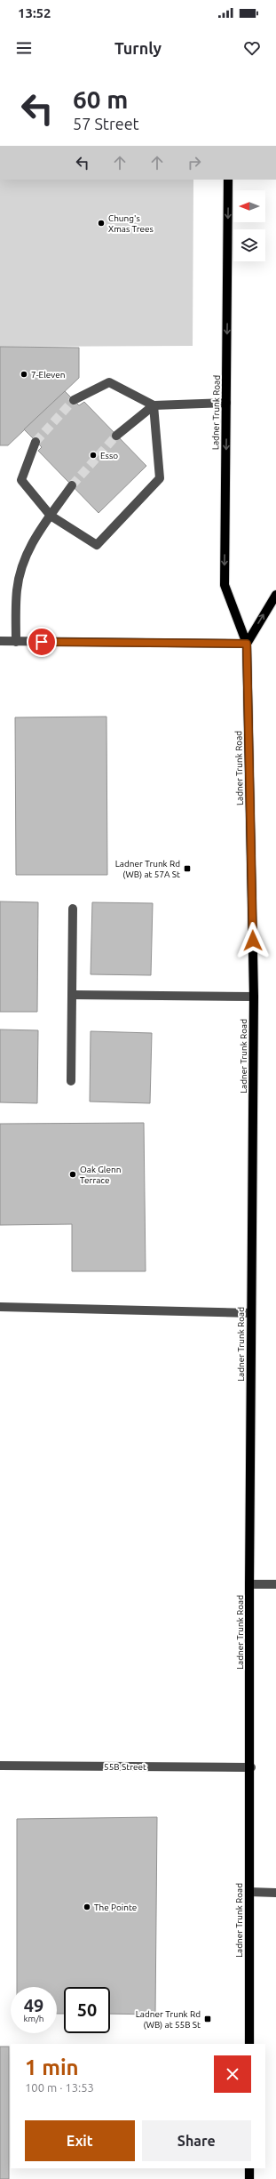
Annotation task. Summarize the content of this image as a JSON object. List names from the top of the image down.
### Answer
{
  "streets": {
    "main road": ["Ladner Trunk Road"],
    "street": ["55B Street"]
  },
  "crossings": [
    ["Ladner Trunk Road", "55B Street"]
  ],
  "places": {
    "other": [
      "Chung's Xmas Trees",
      "7-Eleven",
      "Esso",
      "Oak Glenn Terrace",
      "The Pointe"
    ],
    "transit": ["Ladner Trunk Rd (WB) at 57A St", "Ladner Trunk Rd (WB) at 55B St"]
  },
  "north": "left",
  "page": {
    "status": "13:52",
    "header": "Turnly",
    "turn": ["60 m", "57 Street"],
    "speed": "49 km/h",
    "limit": "50",
    "heading": ["1 min", "100 m · 13:53"],
    "buttons": ["Exit", "Share"]
  }
}
